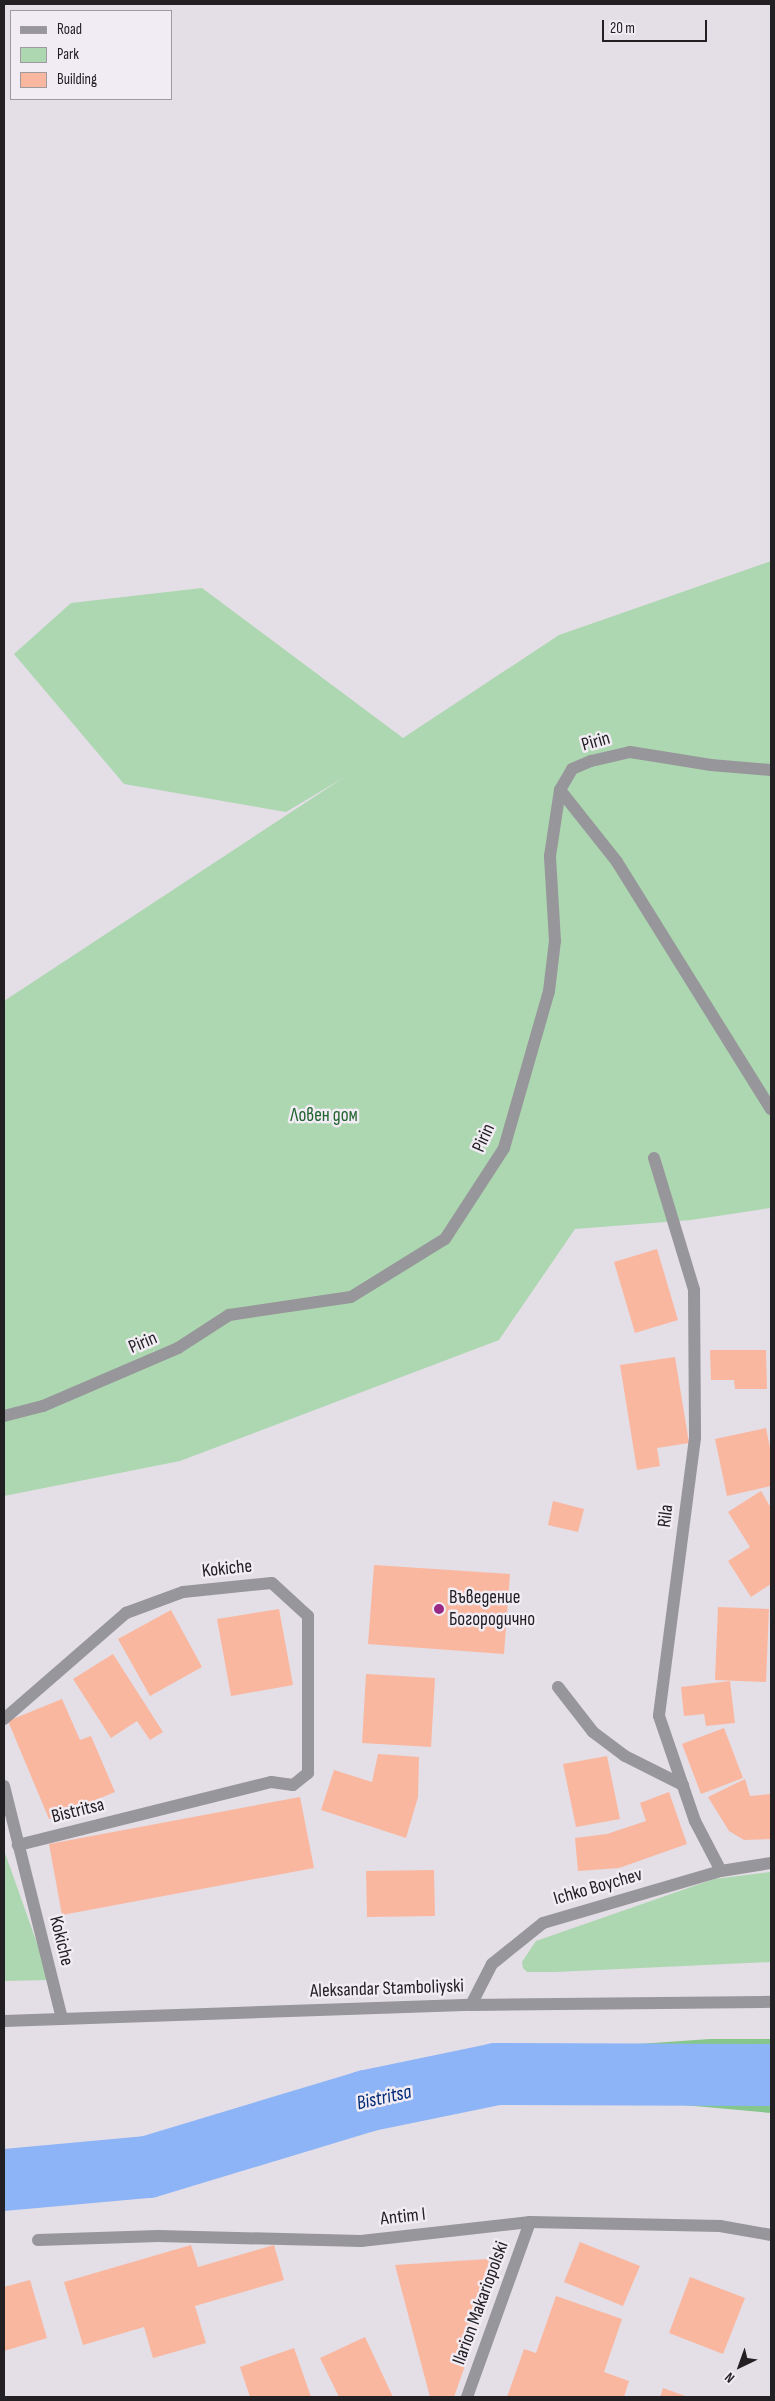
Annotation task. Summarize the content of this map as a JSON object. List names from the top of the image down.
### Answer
{
  "streets": {
    "street": [
      "Pirin",
      "Rila",
      "Kokiche",
      "Bistritsa",
      "Ichko Boychev",
      "Aleksandar Stamboliyski",
      "Antim I",
      "Ilarion Makariopolski"
    ]
  },
  "crossings": [
    ["Rila", "Ichko Boychev"],
    ["Kokiche", "Bistritsa"],
    ["Kokiche", "Aleksandar Stamboliyski"],
    ["Ichko Boychev", "Aleksandar Stamboliyski"],
    ["Antim I", "Ilarion Makariopolski"]
  ],
  "water": ["Bistritsa"],
  "parks": ["Ловен дом"],
  "places": ["Въведение Богородично"],
  "legend": ["Road", "Park", "Building"],
  "scale_bar": "20 m",
  "north": "bottom left"
}
